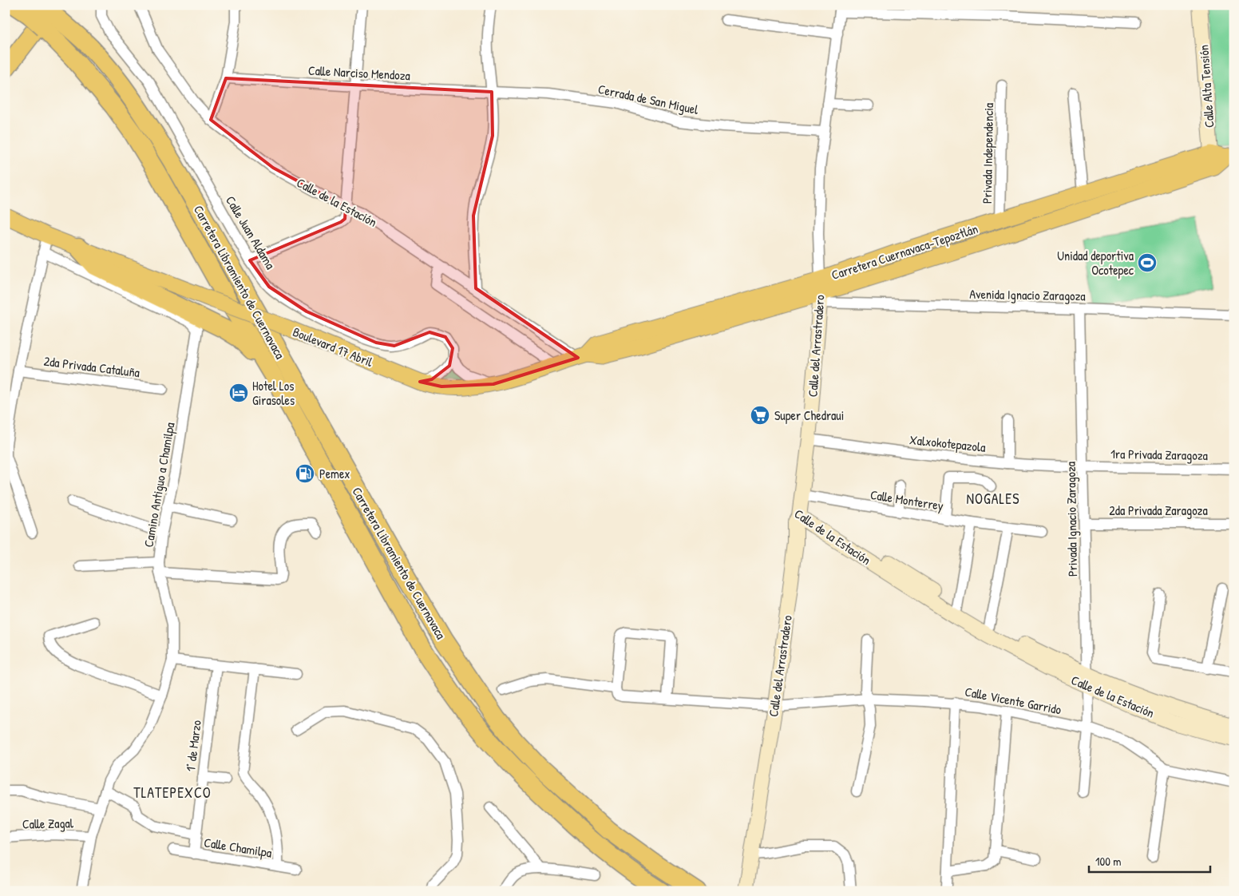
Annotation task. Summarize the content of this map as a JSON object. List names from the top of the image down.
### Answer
{
  "streets": {
    "highway": ["Carretera Libramiento de Cuernavaca"],
    "main road": ["Carretera Cuernavaca-Tepoztlán", "Boulevard 17 Abril"],
    "street": [
      "Calle Narciso Mendoza",
      "Calle Alta Tensión",
      "Cerrada de San Miguel",
      "Privada Independencia",
      "Calle de la Estación",
      "Calle Juan Aldama",
      "Avenida Ignacio Zaragoza",
      "Calle del Arrastradero",
      "2da Privada Cataluña",
      "Xalxokotepazola",
      "1ra Privada Zaragoza",
      "Camino Antiguo a Chamilpa",
      "Calle Monterrey",
      "2da Privada Zaragoza",
      "Privada Ignacio Zaragoza",
      "Calle Vicente Garrido",
      "1° de Marzo",
      "Calle Zagal",
      "Calle Chamilpa"
    ]
  },
  "crossings": [
    ["Calle Narciso Mendoza", "Cerrada de San Miguel"],
    ["Calle Alta Tensión", "Carretera Cuernavaca-Tepoztlán"],
    ["Cerrada de San Miguel", "Calle del Arrastradero"],
    ["Privada Independencia", "Carretera Cuernavaca-Tepoztlán"],
    ["Calle de la Estación", "Carretera Cuernavaca-Tepoztlán"],
    ["Calle de la Estación", "Calle del Arrastradero"],
    ["Calle de la Estación", "Boulevard 17 Abril"],
    ["Calle de la Estación", "Calle Monterrey"],
    ["Calle de la Estación", "Privada Ignacio Zaragoza"],
    ["Calle Juan Aldama", "Boulevard 17 Abril"],
    ["Carretera Cuernavaca-Tepoztlán", "Avenida Ignacio Zaragoza"],
    ["Carretera Cuernavaca-Tepoztlán", "Calle del Arrastradero"],
    ["Carretera Cuernavaca-Tepoztlán", "Boulevard 17 Abril"],
    ["Avenida Ignacio Zaragoza", "Calle del Arrastradero"],
    ["Avenida Ignacio Zaragoza", "Privada Ignacio Zaragoza"],
    ["Calle del Arrastradero", "Xalxokotepazola"],
    ["Calle del Arrastradero", "Calle Monterrey"],
    ["Calle del Arrastradero", "Calle Vicente Garrido"],
    ["Xalxokotepazola", "1ra Privada Zaragoza"],
    ["Xalxokotepazola", "Privada Ignacio Zaragoza"],
    ["1ra Privada Zaragoza", "Privada Ignacio Zaragoza"],
    ["Camino Antiguo a Chamilpa", "Calle Zagal"],
    ["2da Privada Zaragoza", "Privada Ignacio Zaragoza"],
    ["Privada Ignacio Zaragoza", "Calle Vicente Garrido"],
    ["1° de Marzo", "Calle Chamilpa"]
  ],
  "districts": ["NOGALES", "TLATEPEXCO"],
  "places": {
    "sports": ["Unidad deportiva Ocotepec"],
    "hotel": ["Hotel Los Girasoles"],
    "supermarket": ["Super Chedraui"],
    "fuel station": ["Pemex"]
  },
  "scale_bar": "100 m"
}
